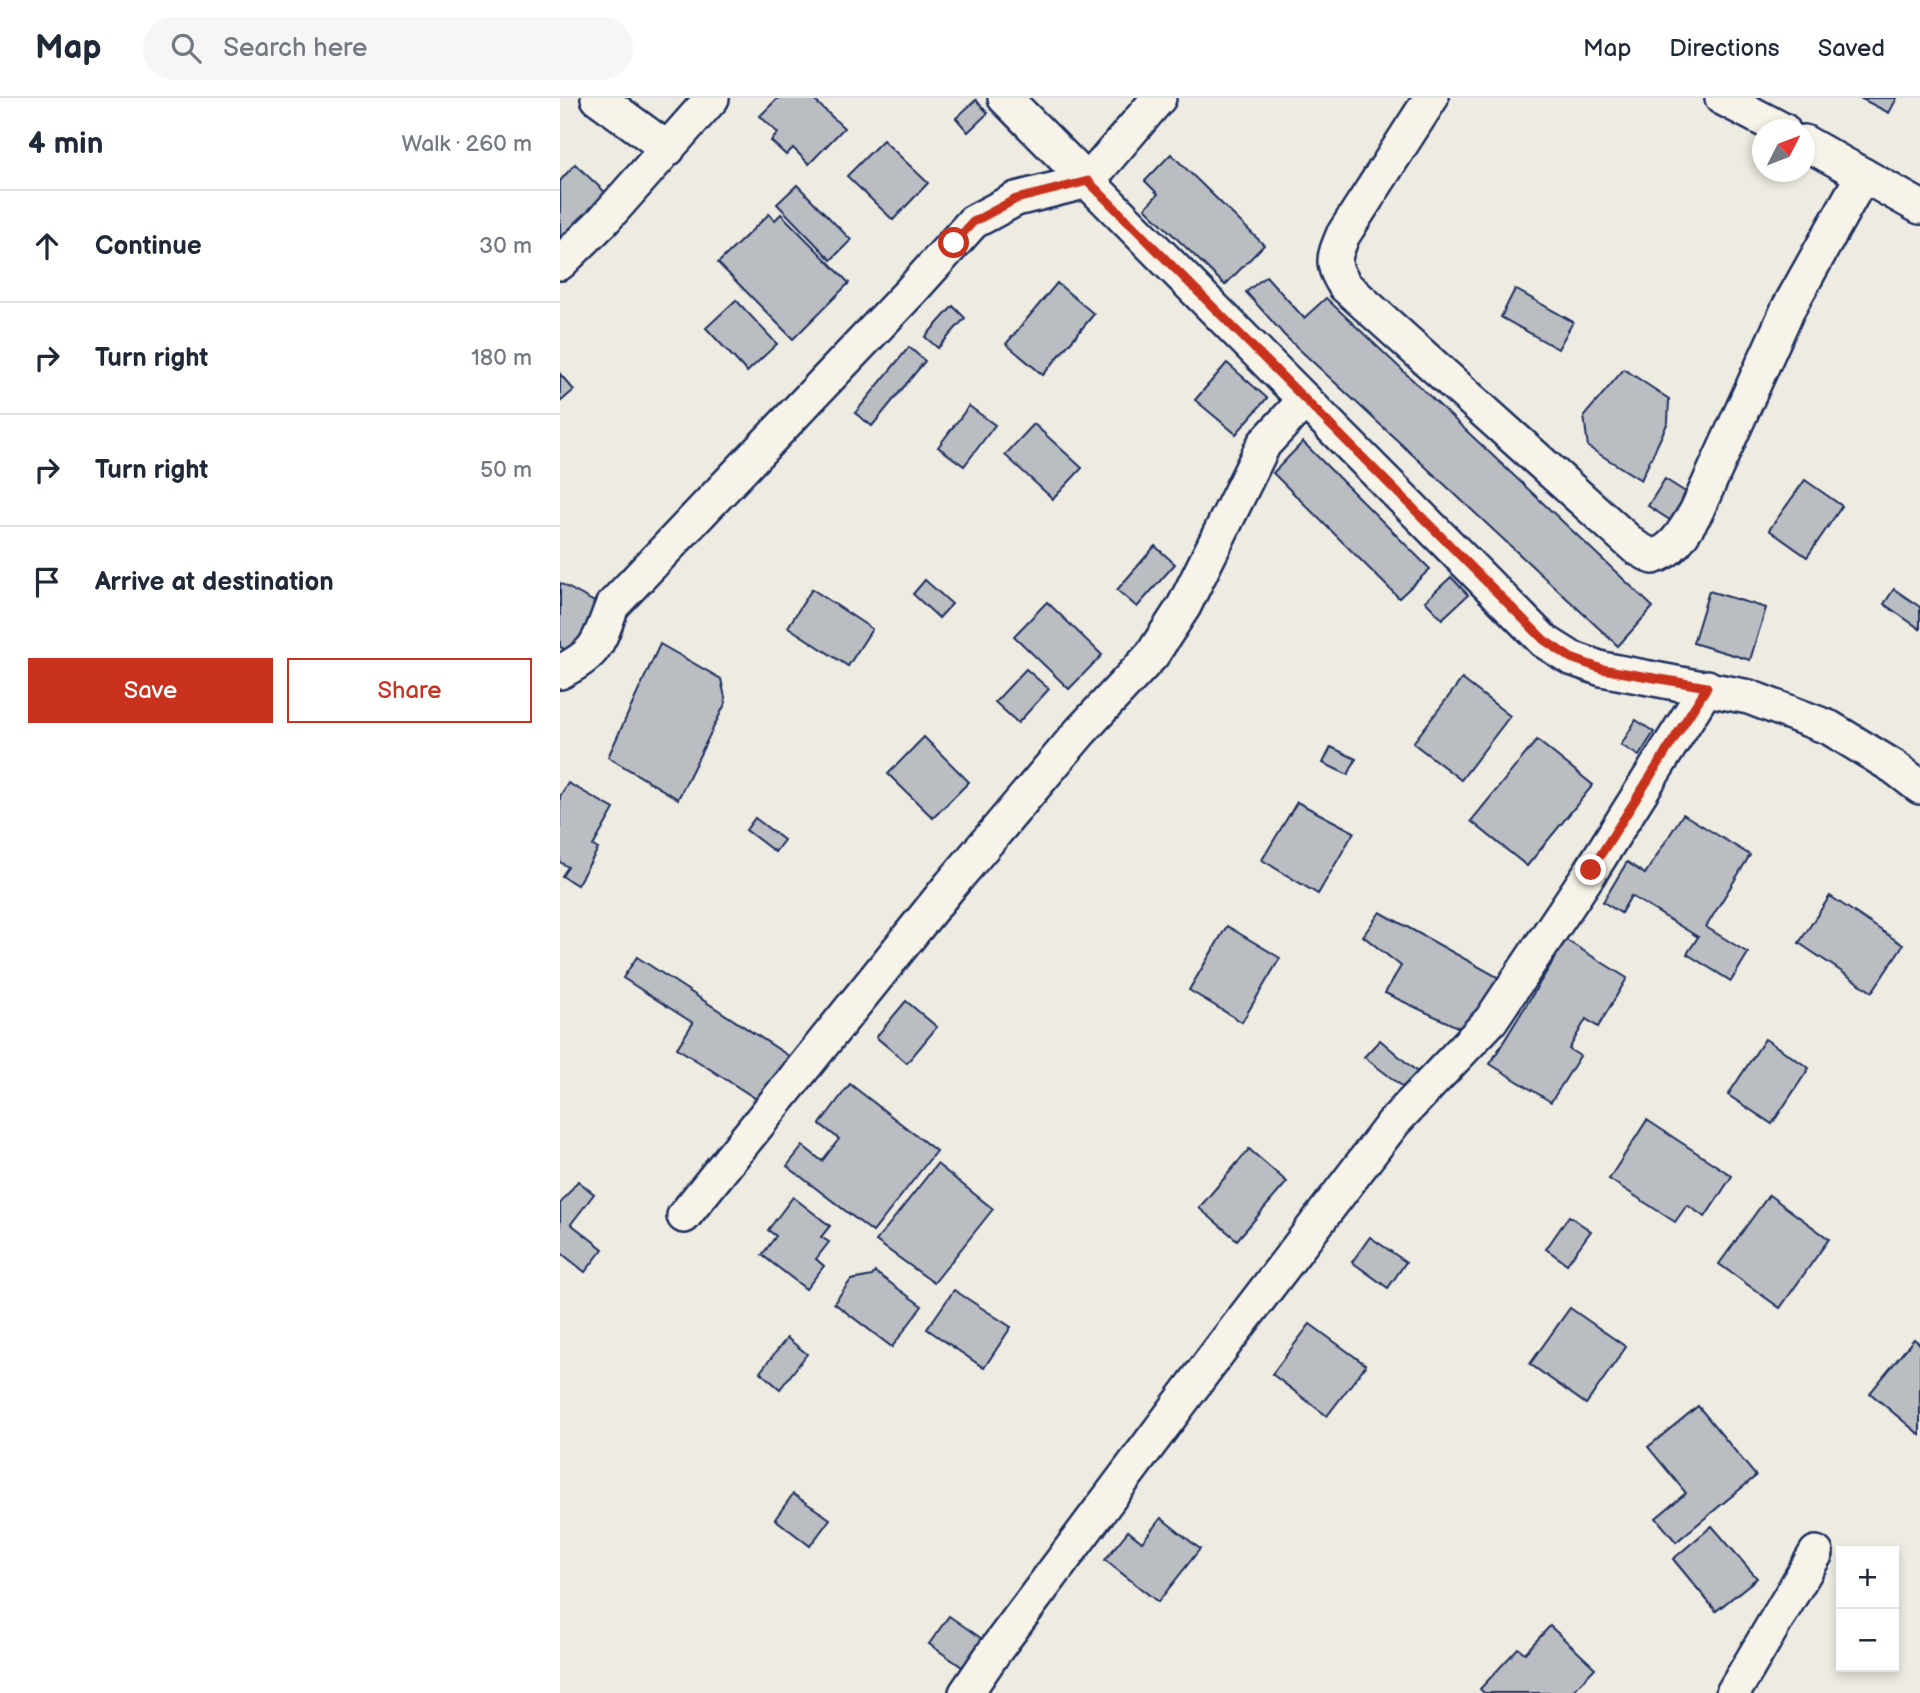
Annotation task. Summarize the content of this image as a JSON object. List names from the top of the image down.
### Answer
{
  "north": "top right",
  "page": {
    "header": "Map",
    "search": "Search here",
    "nav": ["Map", "Directions", "Saved"],
    "heading": ["4 min", "Walk · 260 m"],
    "list": [
      ["Continue", "30 m"],
      ["Turn right", "180 m"],
      ["Turn right", "50 m"],
      "Arrive at destination"
    ],
    "buttons": ["Save", "Share"],
    "map_buttons": ["+", "−"]
  }
}
